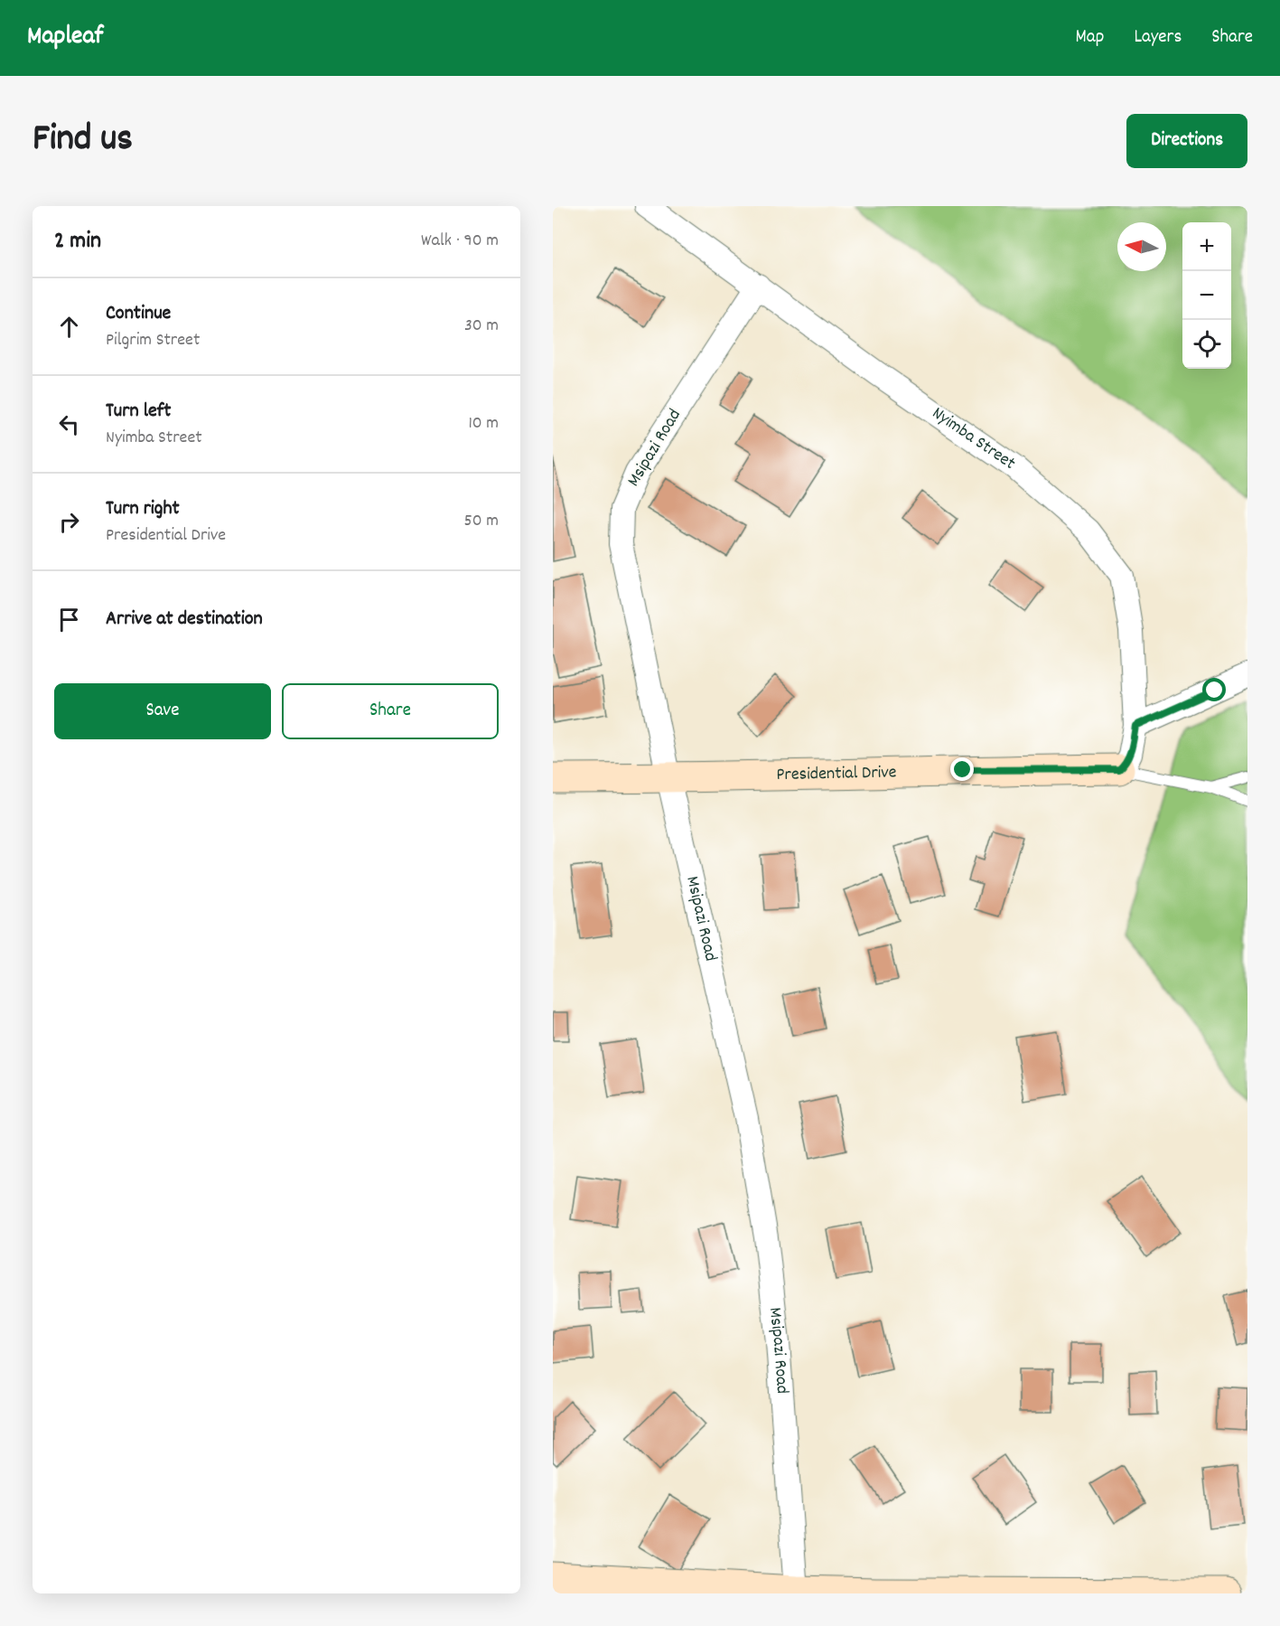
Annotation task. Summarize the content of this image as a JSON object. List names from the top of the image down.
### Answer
{
  "streets": {
    "street": ["Nyimba Street", "Msipazi Road", "Presidential Drive"]
  },
  "crossings": [
    ["Nyimba Street", "Msipazi Road"],
    ["Nyimba Street", "Presidential Drive"],
    ["Msipazi Road", "Presidential Drive"]
  ],
  "north": "left",
  "page": {
    "header": "Mapleaf",
    "nav": ["Map", "Layers", "Share"],
    "title": "Find us",
    "buttons": [
      "Directions",
      ["Save", "Share"]
    ],
    "heading": ["2 min", "Walk · 90 m"],
    "map_buttons": ["+", "−"],
    "list": [
      ["Continue", "Pilgrim Street", "30 m"],
      ["Turn left", "Nyimba Street", "10 m"],
      ["Turn right", "Presidential Drive", "50 m"],
      "Arrive at destination"
    ]
  }
}
